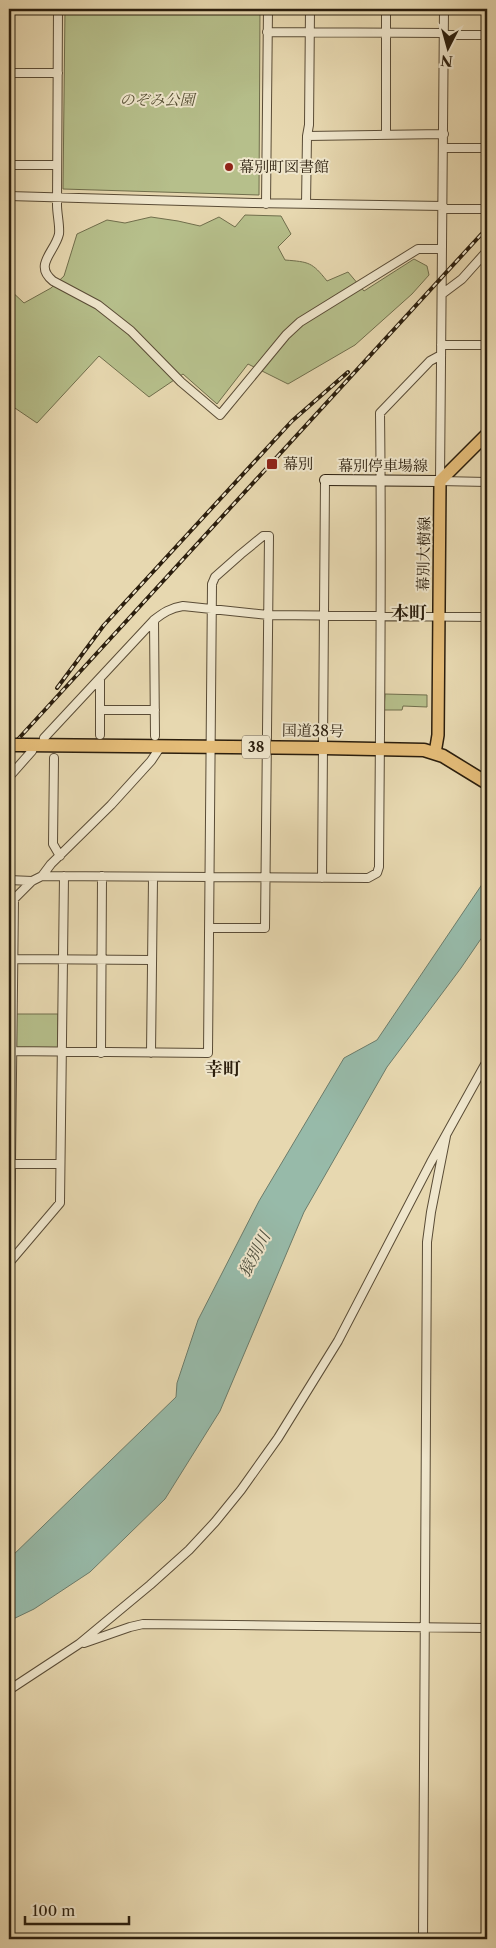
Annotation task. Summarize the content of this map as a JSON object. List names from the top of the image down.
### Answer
{
  "streets": {
    "highway": ["国道38号", "38"],
    "main road": ["幕別停車場線", "幕別大樹線"]
  },
  "crossings": [
    ["幕別停車場線", "幕別大樹線"],
    ["幕別大樹線", "国道38号"]
  ],
  "districts": ["本町", "幸町"],
  "water": ["猿別川"],
  "parks": ["のぞみ公園"],
  "places": {
    "other": ["幕別町図書館"],
    "transit": ["幕別"]
  },
  "scale_bar": "100 m",
  "north": "bottom"
}
